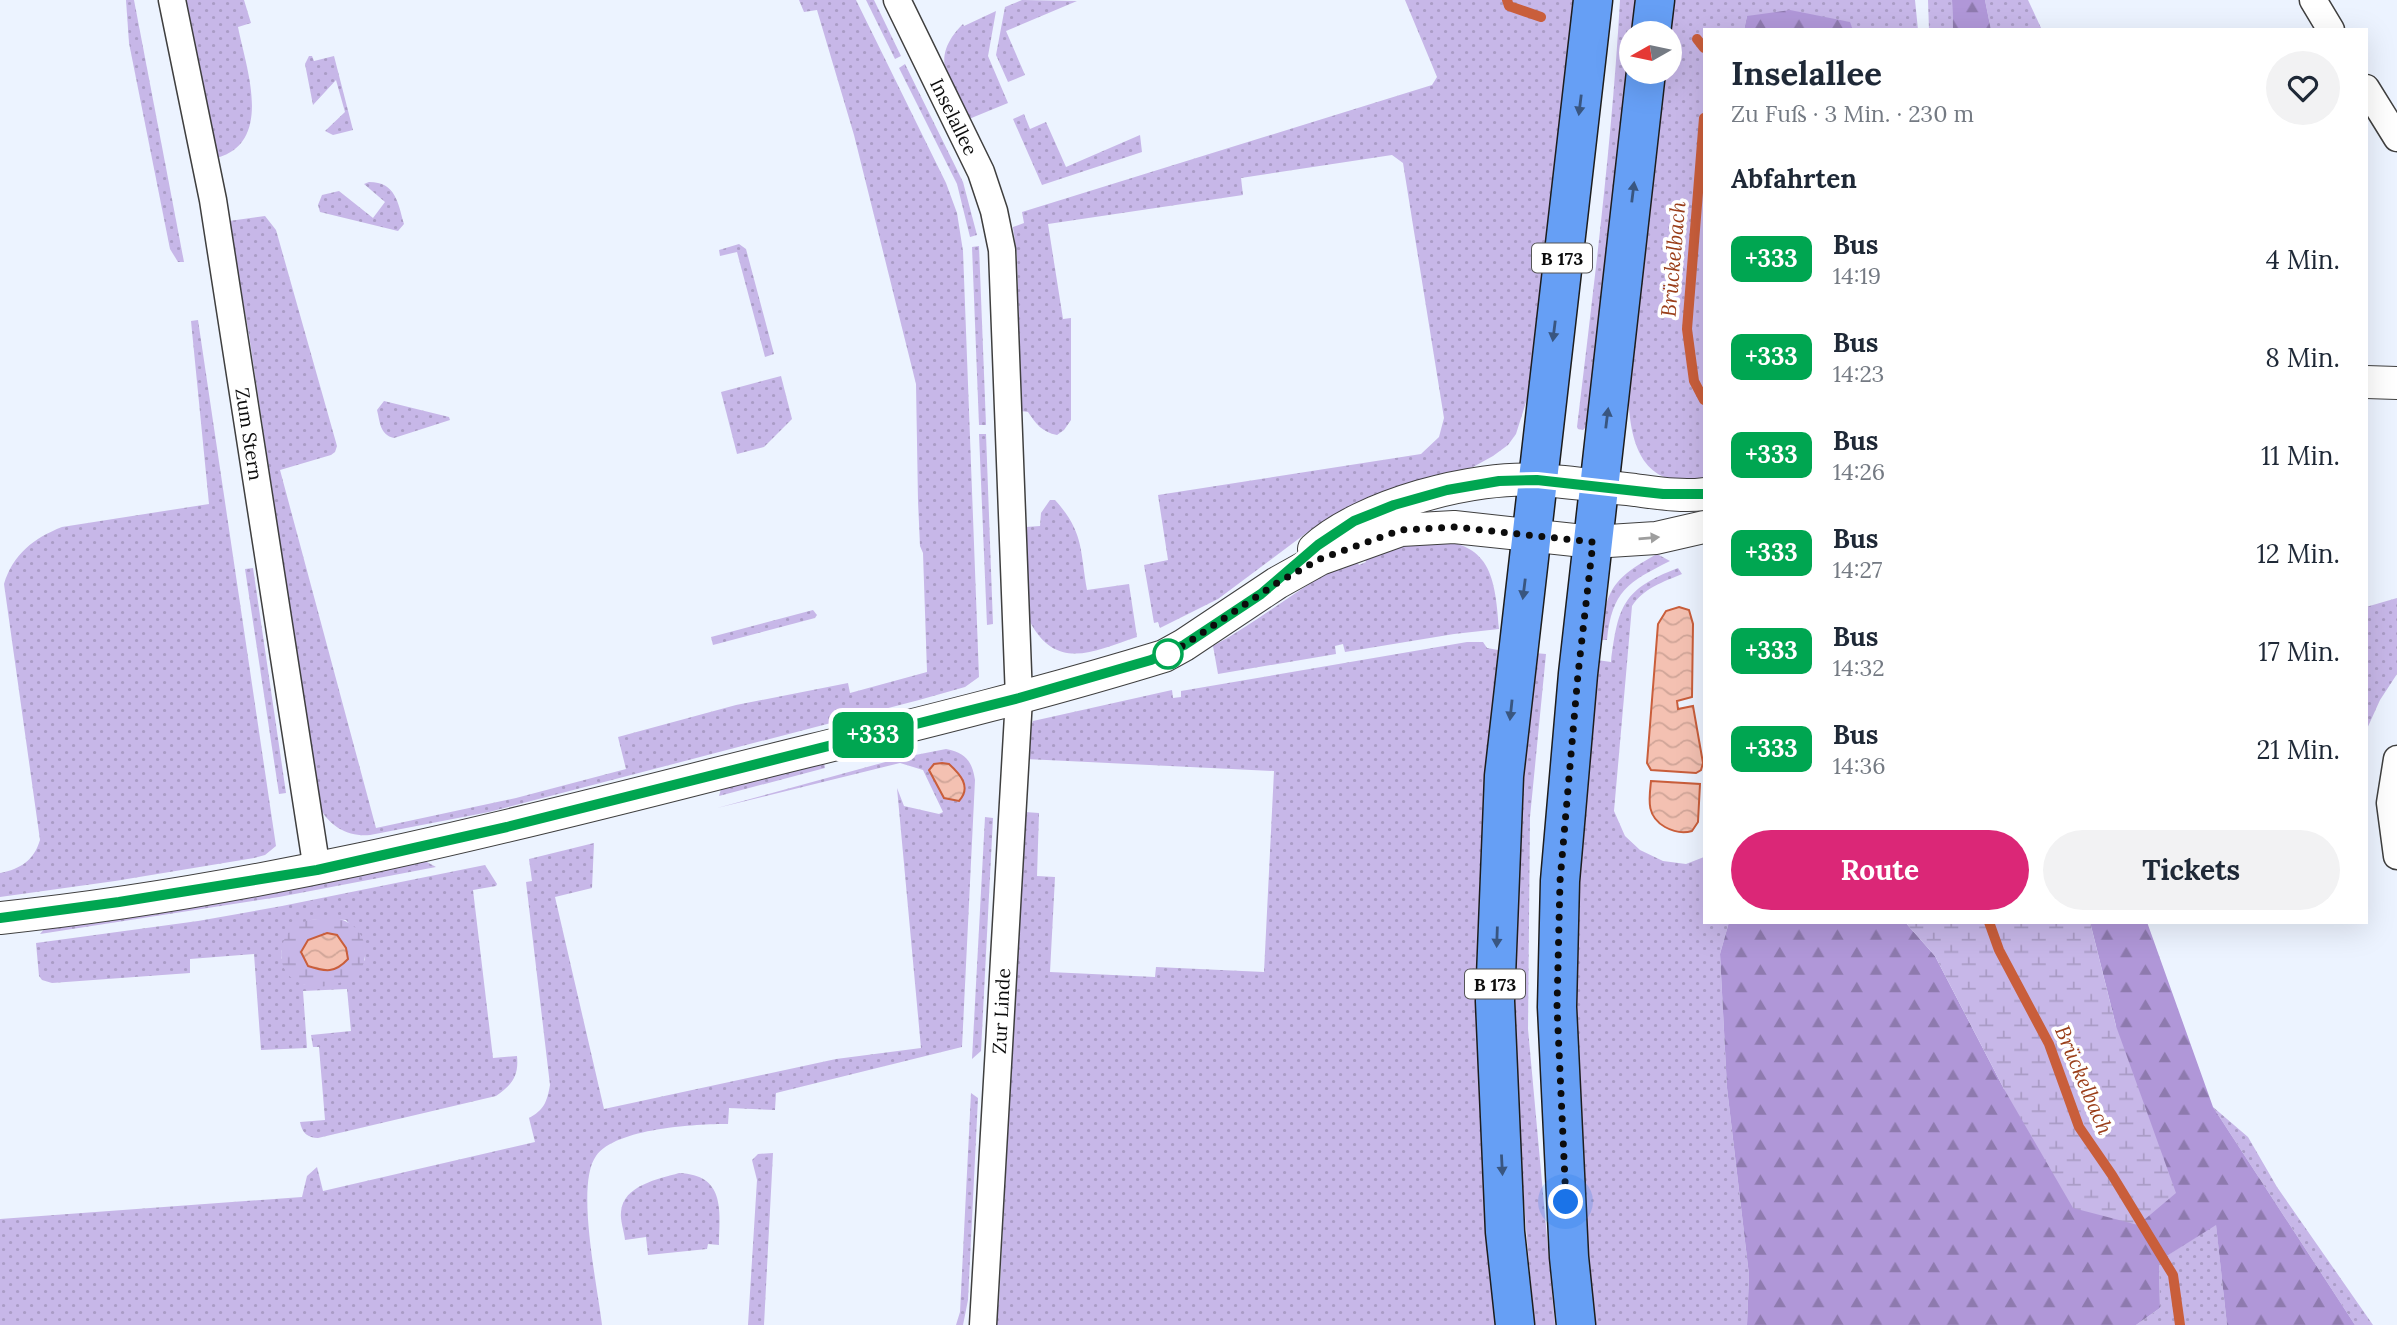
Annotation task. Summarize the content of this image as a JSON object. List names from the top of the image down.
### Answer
{
  "streets": {
    "main road": ["B 173"],
    "street": ["Inselallee", "Zum Stern", "Zur Linde"]
  },
  "crossings": [
    ["Inselallee", "Zur Linde"]
  ],
  "water": ["Brückelbach"],
  "lines": ["bus line +333"],
  "north": "left",
  "page": {
    "on_map": "+333",
    "heading": [
      ["Inselallee", "Zu Fuß · 3 Min. · 230 m"],
      "Abfahrten"
    ],
    "list": [
      {
        "mark": "+333",
        "name": "Bus",
        "note": "14:19",
        "value": "4 Min."
      },
      {
        "mark": "+333",
        "name": "Bus",
        "note": "14:23",
        "value": "8 Min."
      },
      {
        "mark": "+333",
        "name": "Bus",
        "note": "14:26",
        "value": "11 Min."
      },
      {
        "mark": "+333",
        "name": "Bus",
        "note": "14:27",
        "value": "12 Min."
      },
      {
        "mark": "+333",
        "name": "Bus",
        "note": "14:32",
        "value": "17 Min."
      },
      {
        "mark": "+333",
        "name": "Bus",
        "note": "14:36",
        "value": "21 Min."
      }
    ],
    "buttons": ["Route", "Tickets"]
  }
}
